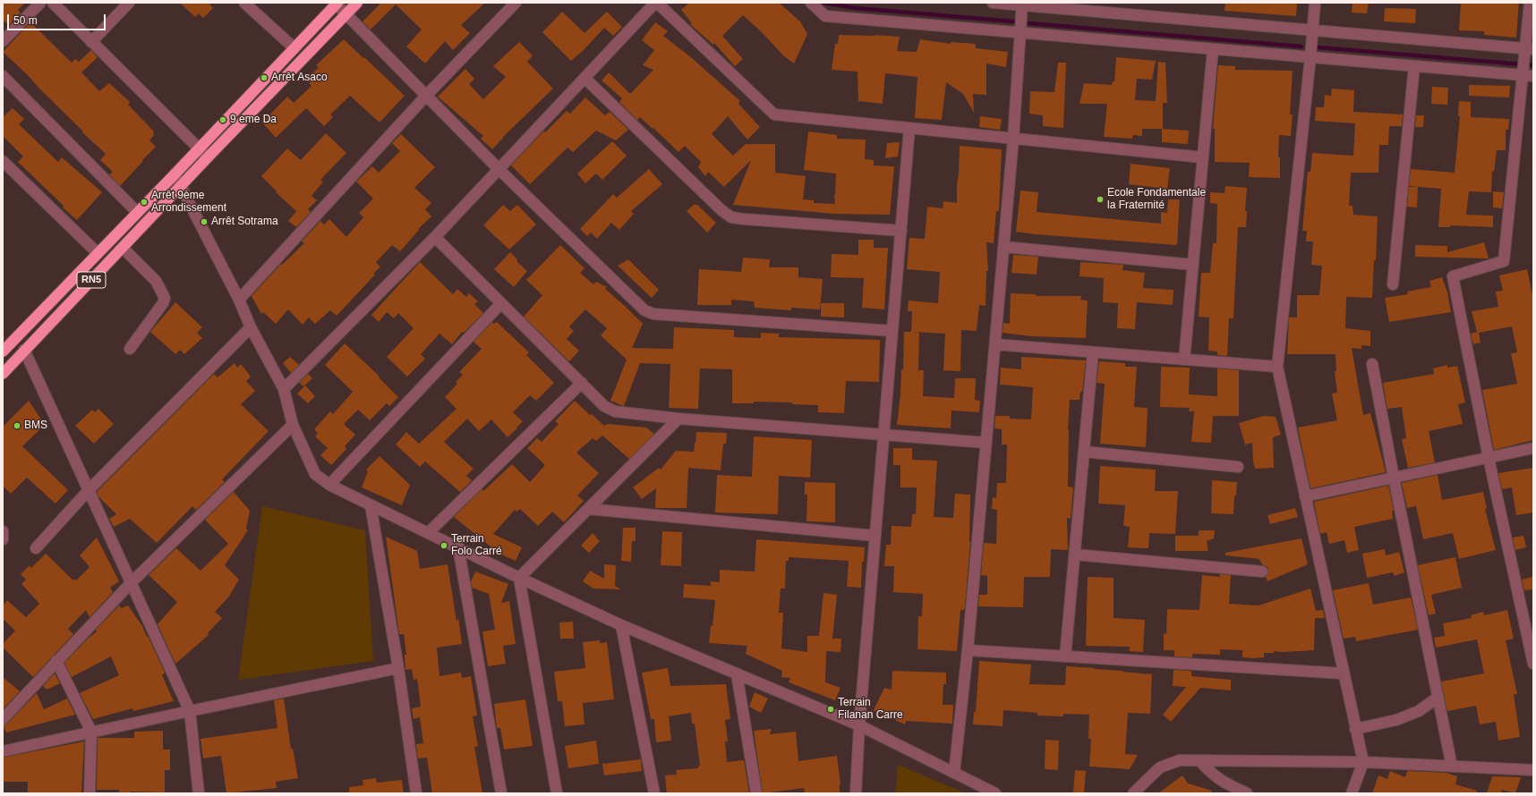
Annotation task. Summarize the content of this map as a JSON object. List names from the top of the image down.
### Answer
{
  "streets": {
    "highway": ["RN5"]
  },
  "places": [
    "Arrêt Asaco",
    "9 eme Da",
    "Ecole Fondamentale la Fraternité",
    "Arrêt 9ème Arrondissement",
    "Arrêt Sotrama",
    "BMS",
    "Terrain Folo Carré",
    "Terrain Filanan Carre"
  ],
  "scale_bar": "50 m"
}
